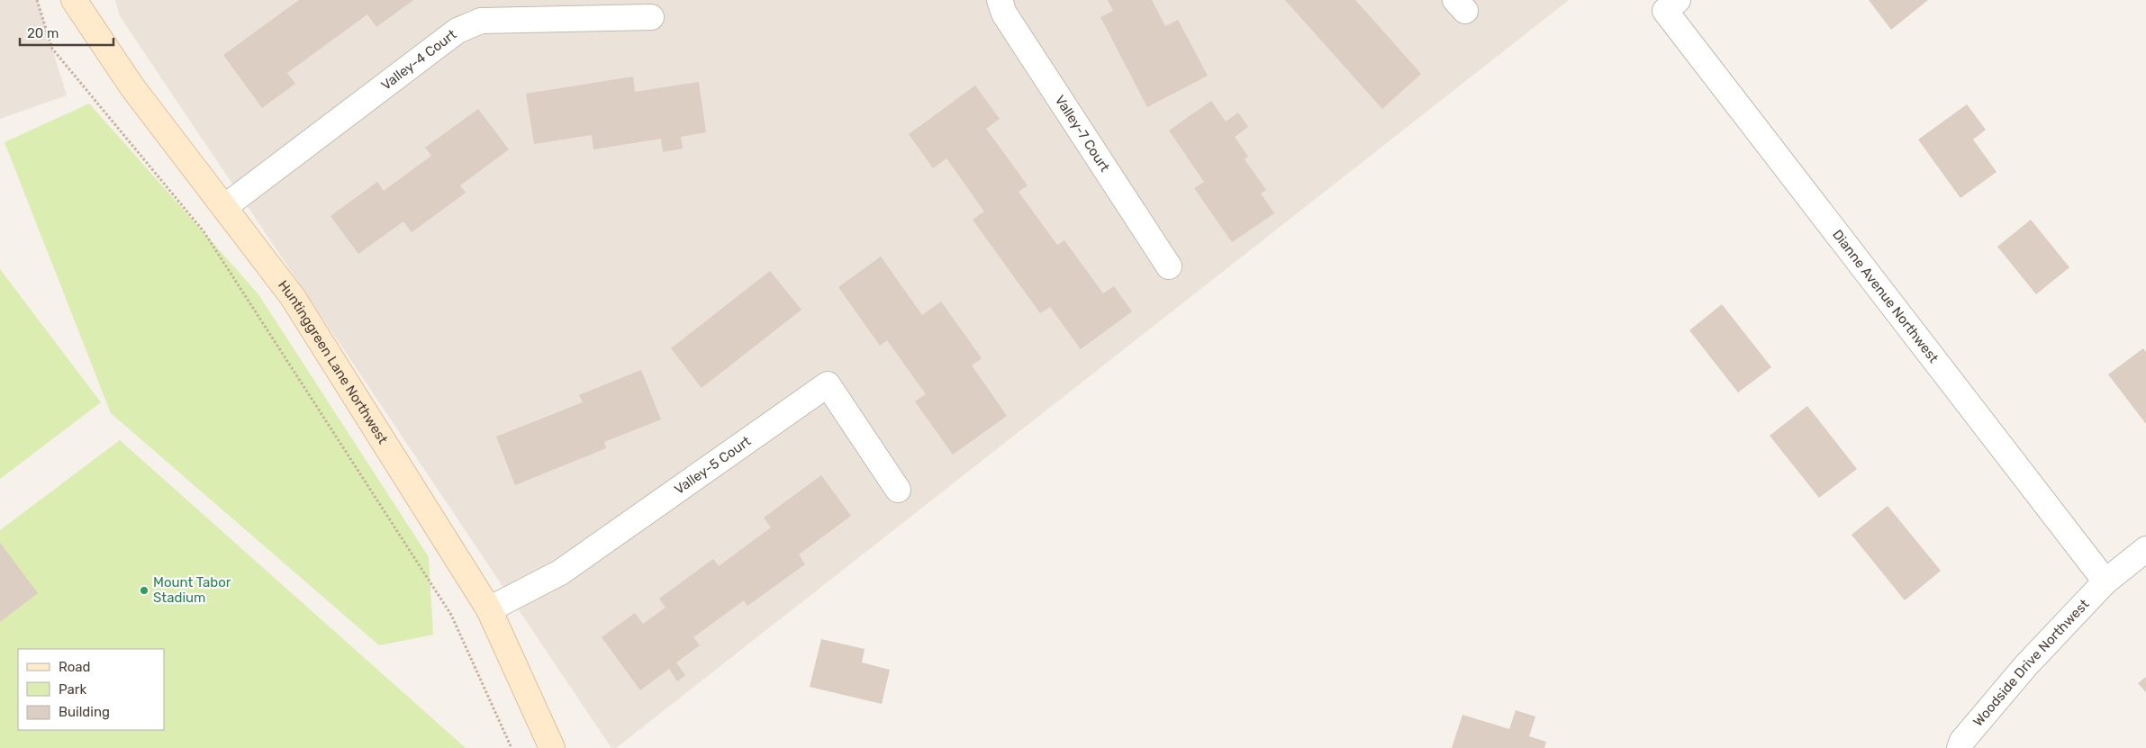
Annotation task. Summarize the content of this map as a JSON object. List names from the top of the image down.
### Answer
{
  "streets": {
    "street": [
      "Valley-4 Court",
      "Valley-7 Court",
      "Dianne Avenue Northwest",
      "Huntinggreen Lane Northwest",
      "Valley-5 Court",
      "Woodside Drive Northwest"
    ]
  },
  "crossings": [
    ["Valley-4 Court", "Huntinggreen Lane Northwest"],
    ["Dianne Avenue Northwest", "Woodside Drive Northwest"],
    ["Huntinggreen Lane Northwest", "Valley-5 Court"]
  ],
  "places": ["Mount Tabor Stadium"],
  "legend": ["Road", "Park", "Building"],
  "scale_bar": "20 m"
}
